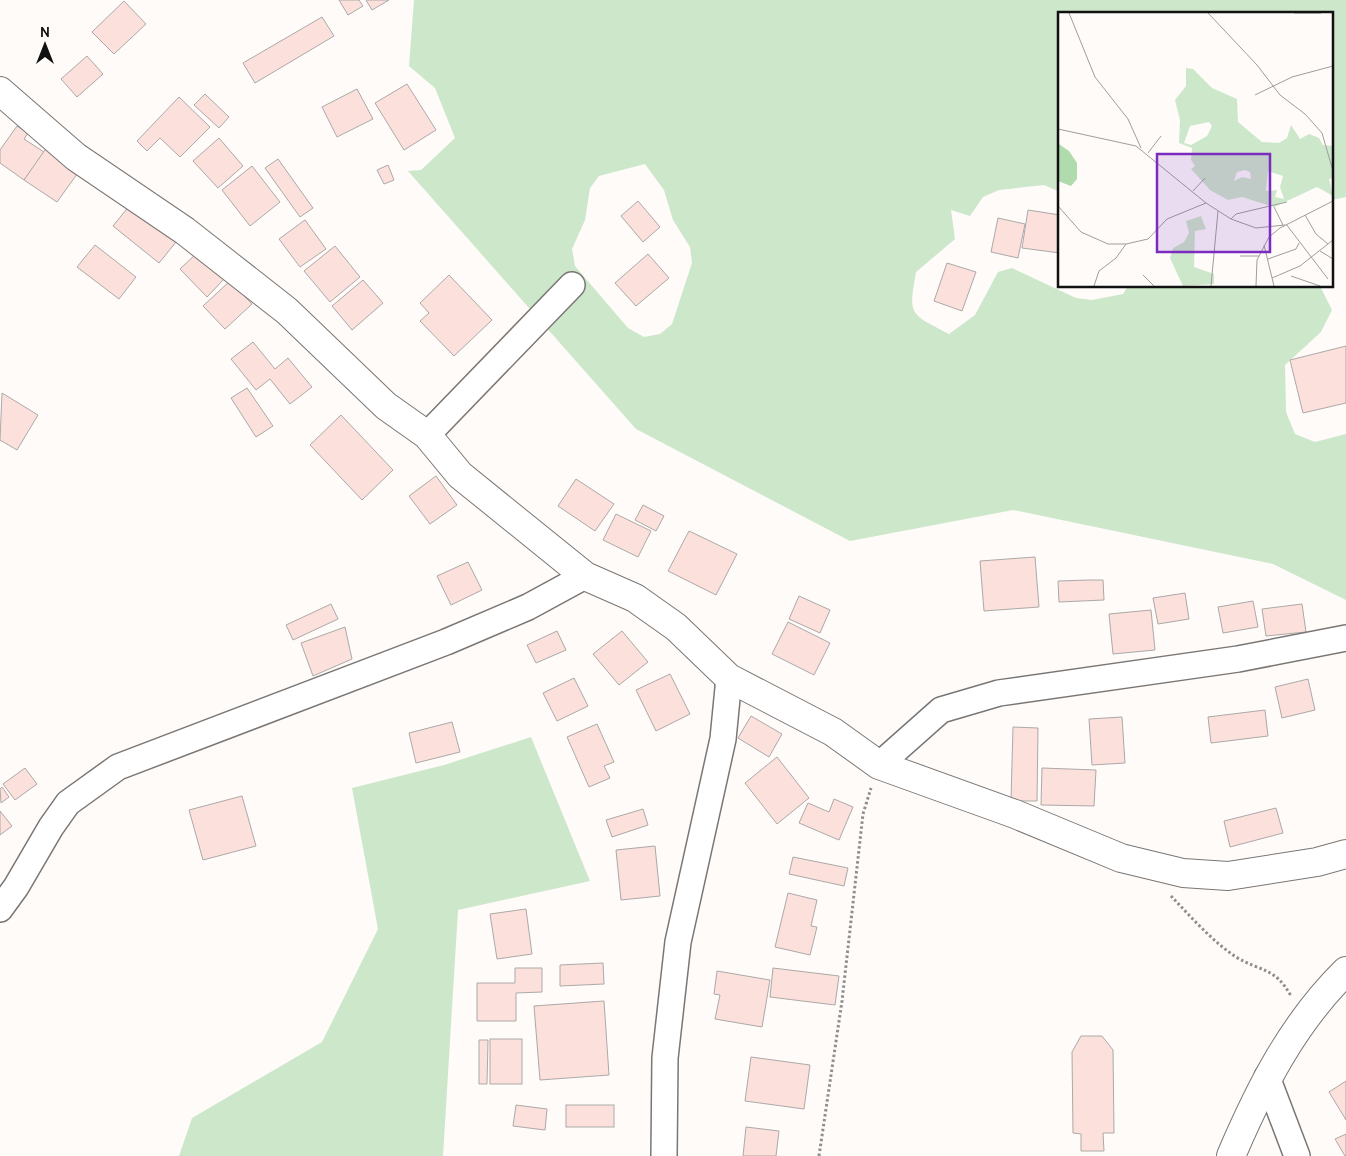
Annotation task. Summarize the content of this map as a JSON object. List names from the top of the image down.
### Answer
{
  "north": "top"
}
